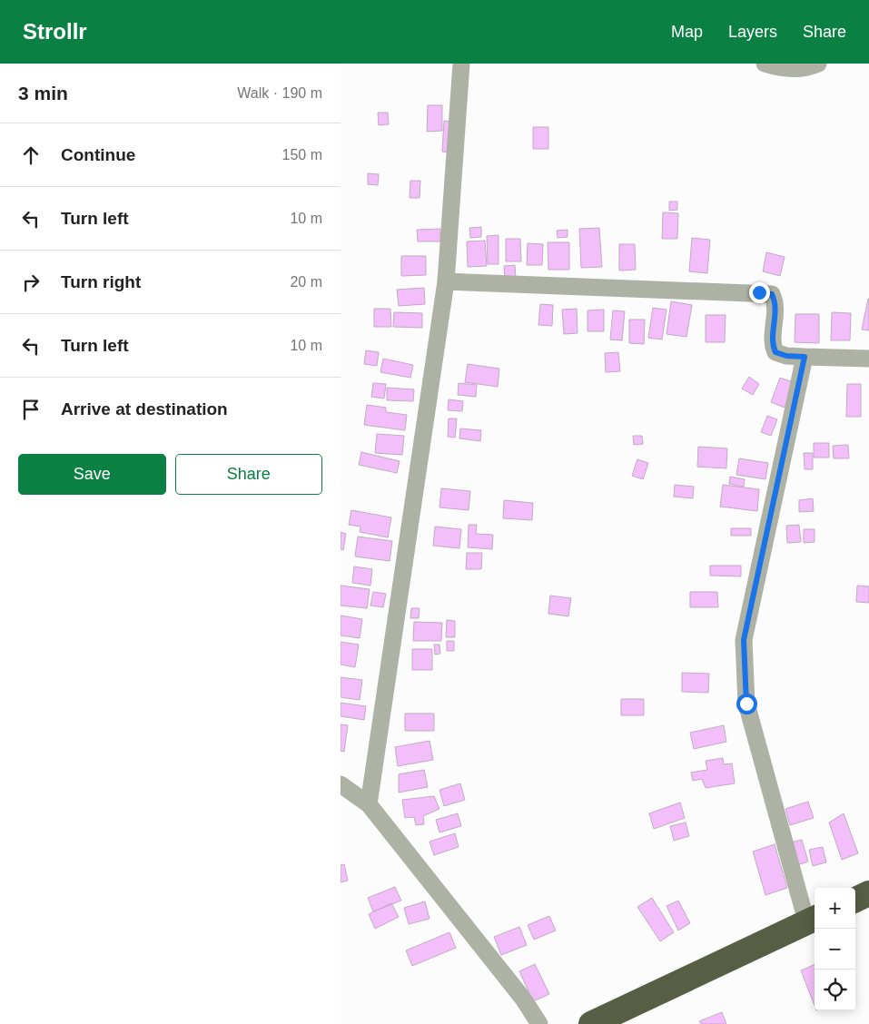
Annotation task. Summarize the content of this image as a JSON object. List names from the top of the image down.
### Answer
{
  "page": {
    "header": "Strollr",
    "nav": ["Map", "Layers", "Share"],
    "heading": ["3 min", "Walk · 190 m"],
    "list": [
      ["Continue", "150 m"],
      ["Turn left", "10 m"],
      ["Turn right", "20 m"],
      ["Turn left", "10 m"],
      "Arrive at destination"
    ],
    "buttons": ["Save", "Share"],
    "map_buttons": ["+", "−"]
  }
}
